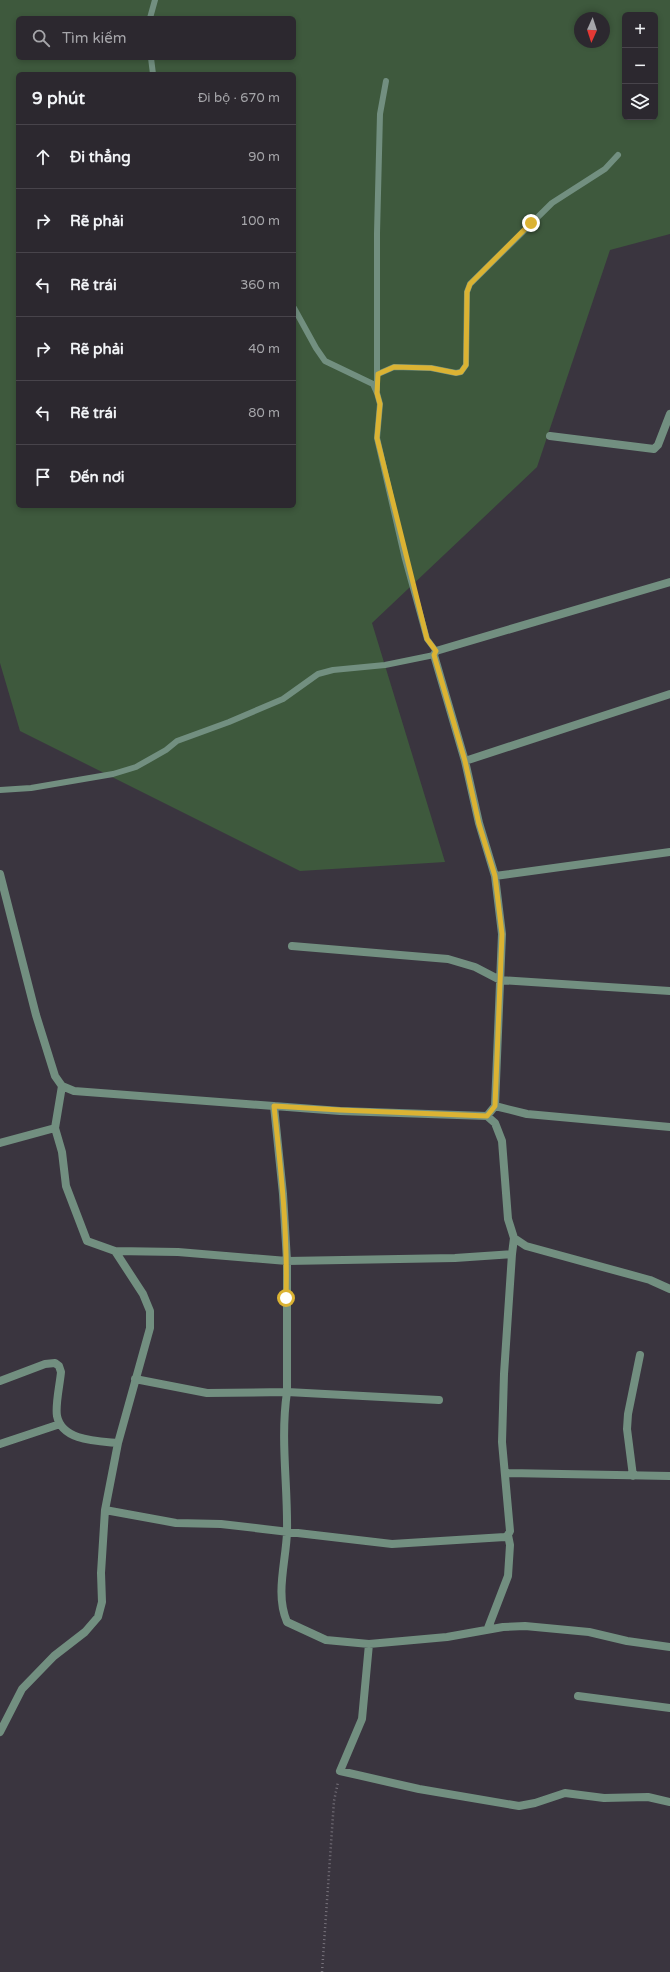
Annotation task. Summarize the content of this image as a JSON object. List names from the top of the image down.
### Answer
{
  "north": "bottom",
  "page": {
    "map_buttons": ["+", "−"],
    "search": "Tìm kiếm",
    "heading": ["9 phút", "Đi bộ · 670 m"],
    "list": [
      ["Đi thẳng", "90 m"],
      ["Rẽ phải", "100 m"],
      ["Rẽ trái", "360 m"],
      ["Rẽ phải", "40 m"],
      ["Rẽ trái", "80 m"],
      "Đến nơi"
    ]
  }
}
